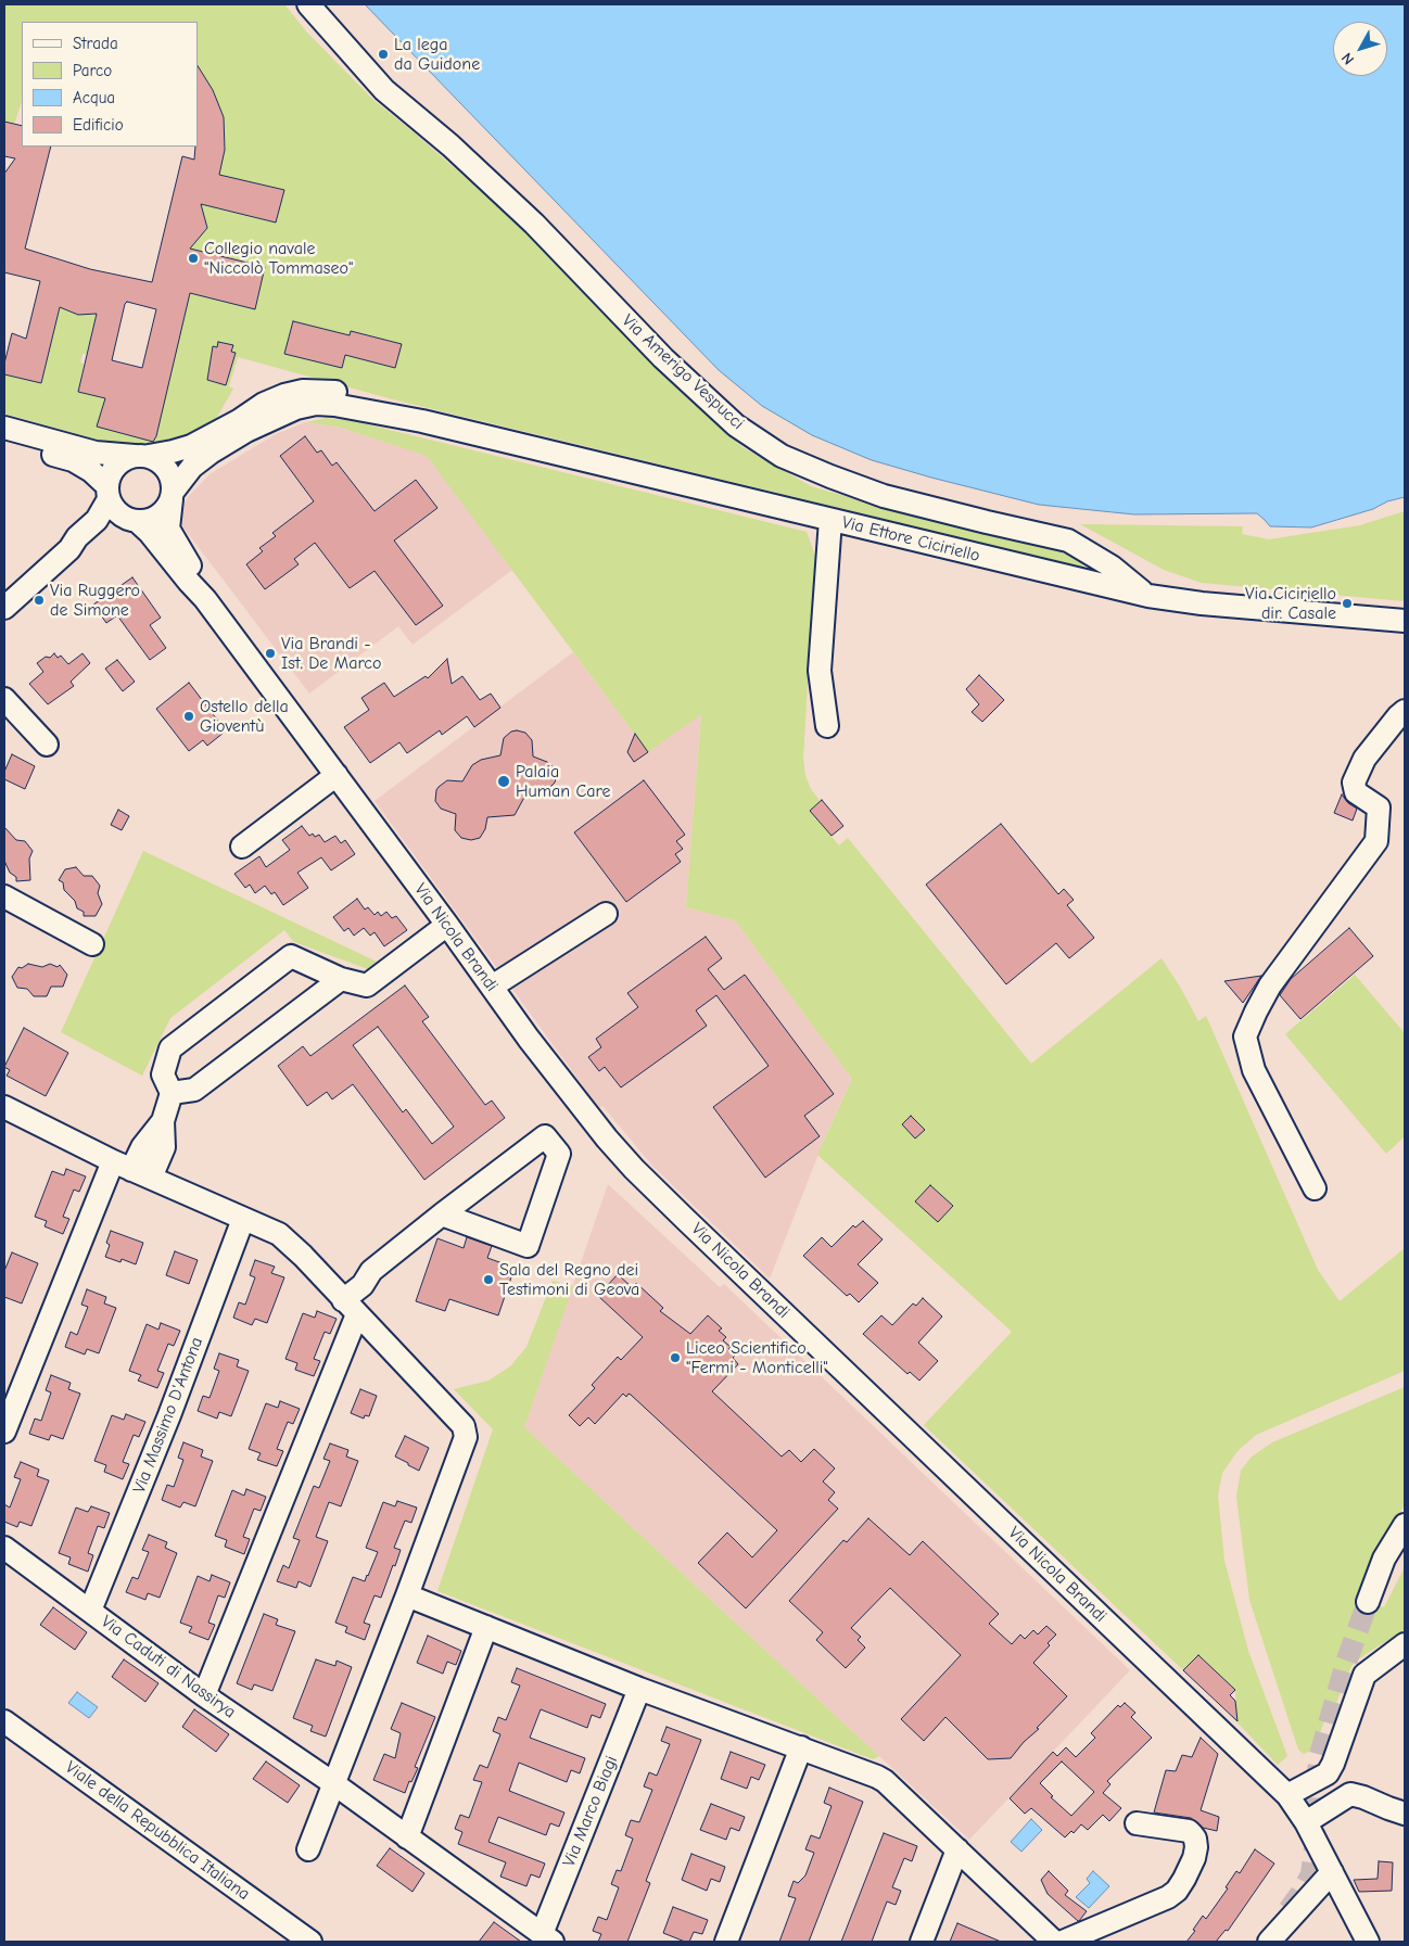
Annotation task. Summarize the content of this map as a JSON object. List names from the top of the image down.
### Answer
{
  "streets": {
    "street": [
      "Via Amerigo Vespucci",
      "Via Ettore Ciciriello",
      "Via Nicola Brandi",
      "Via Massimo D'Antona",
      "Via Caduti di Nassirya",
      "Via Marco Biagi",
      "Viale della Repubblica Italiana"
    ]
  },
  "crossings": [
    ["Via Amerigo Vespucci", "Via Ettore Ciciriello"],
    ["Via Ettore Ciciriello", "Via Nicola Brandi"],
    ["Via Massimo D'Antona", "Via Caduti di Nassirya"],
    ["Via Caduti di Nassirya", "Via Marco Biagi"]
  ],
  "places": [
    "La lega da Guidone",
    "Collegio navale \"Niccolò Tommaseo\"",
    "Via Ruggero de Simone",
    "Via Ciciriello dir. Casale",
    "Via Brandi - Ist. De Marco",
    "Ostello della Gioventù",
    "Palaia Human Care",
    "Sala del Regno dei Testimoni di Geova",
    "Liceo Scientifico \"Fermi - Monticelli\""
  ],
  "legend": [
    "Strada",
    "Parco",
    "Acqua",
    "Edificio"
  ],
  "north": "bottom left"
}
